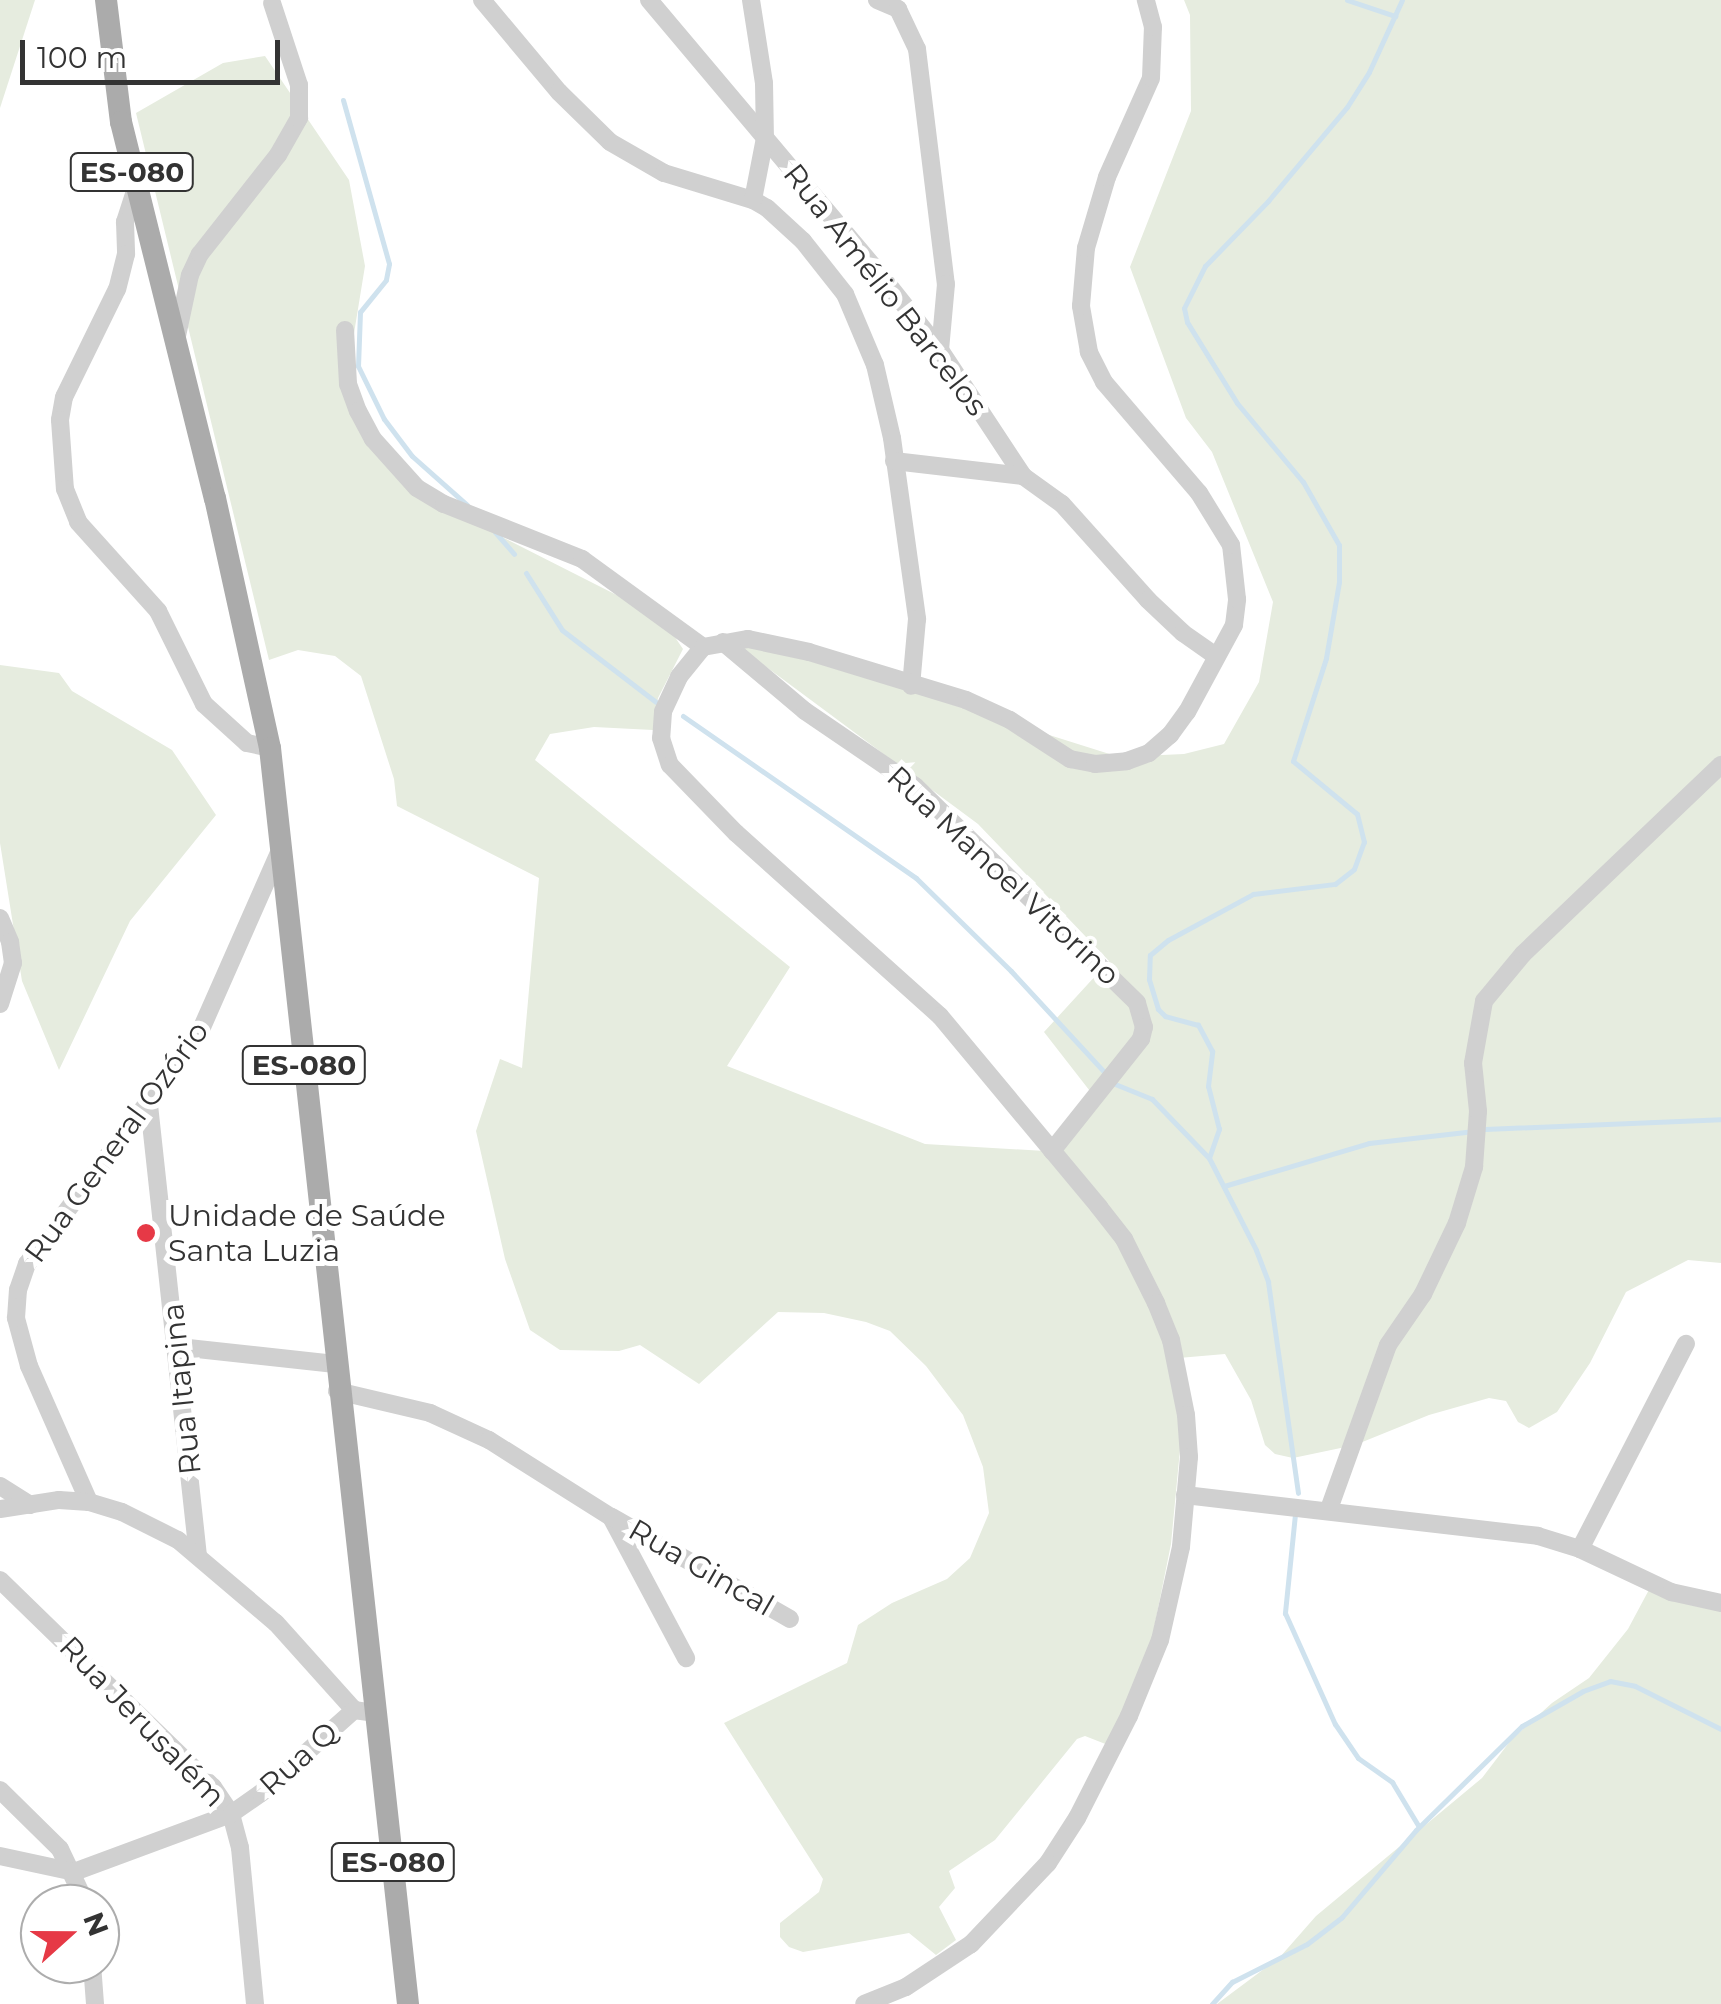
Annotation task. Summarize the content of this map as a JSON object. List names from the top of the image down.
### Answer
{
  "streets": {
    "main road": ["ES-080"],
    "street": [
      "Rua Amélio Barcelos",
      "Rua Manoel Vitorino",
      "Rua General Ozório",
      "Rua Itapina",
      "Rua Gincal",
      "Rua Jerusalém",
      "Rua Q"
    ]
  },
  "crossings": [
    ["ES-080", "Rua General Ozório"],
    ["ES-080", "Rua Gincal"],
    ["ES-080", "Rua Q"],
    ["Rua General Ozório", "Rua Itapina"],
    ["Rua Jerusalém", "Rua Q"]
  ],
  "places": ["Unidade de Saúde Santa Luzia"],
  "scale_bar": "100 m",
  "north": "right"
}
